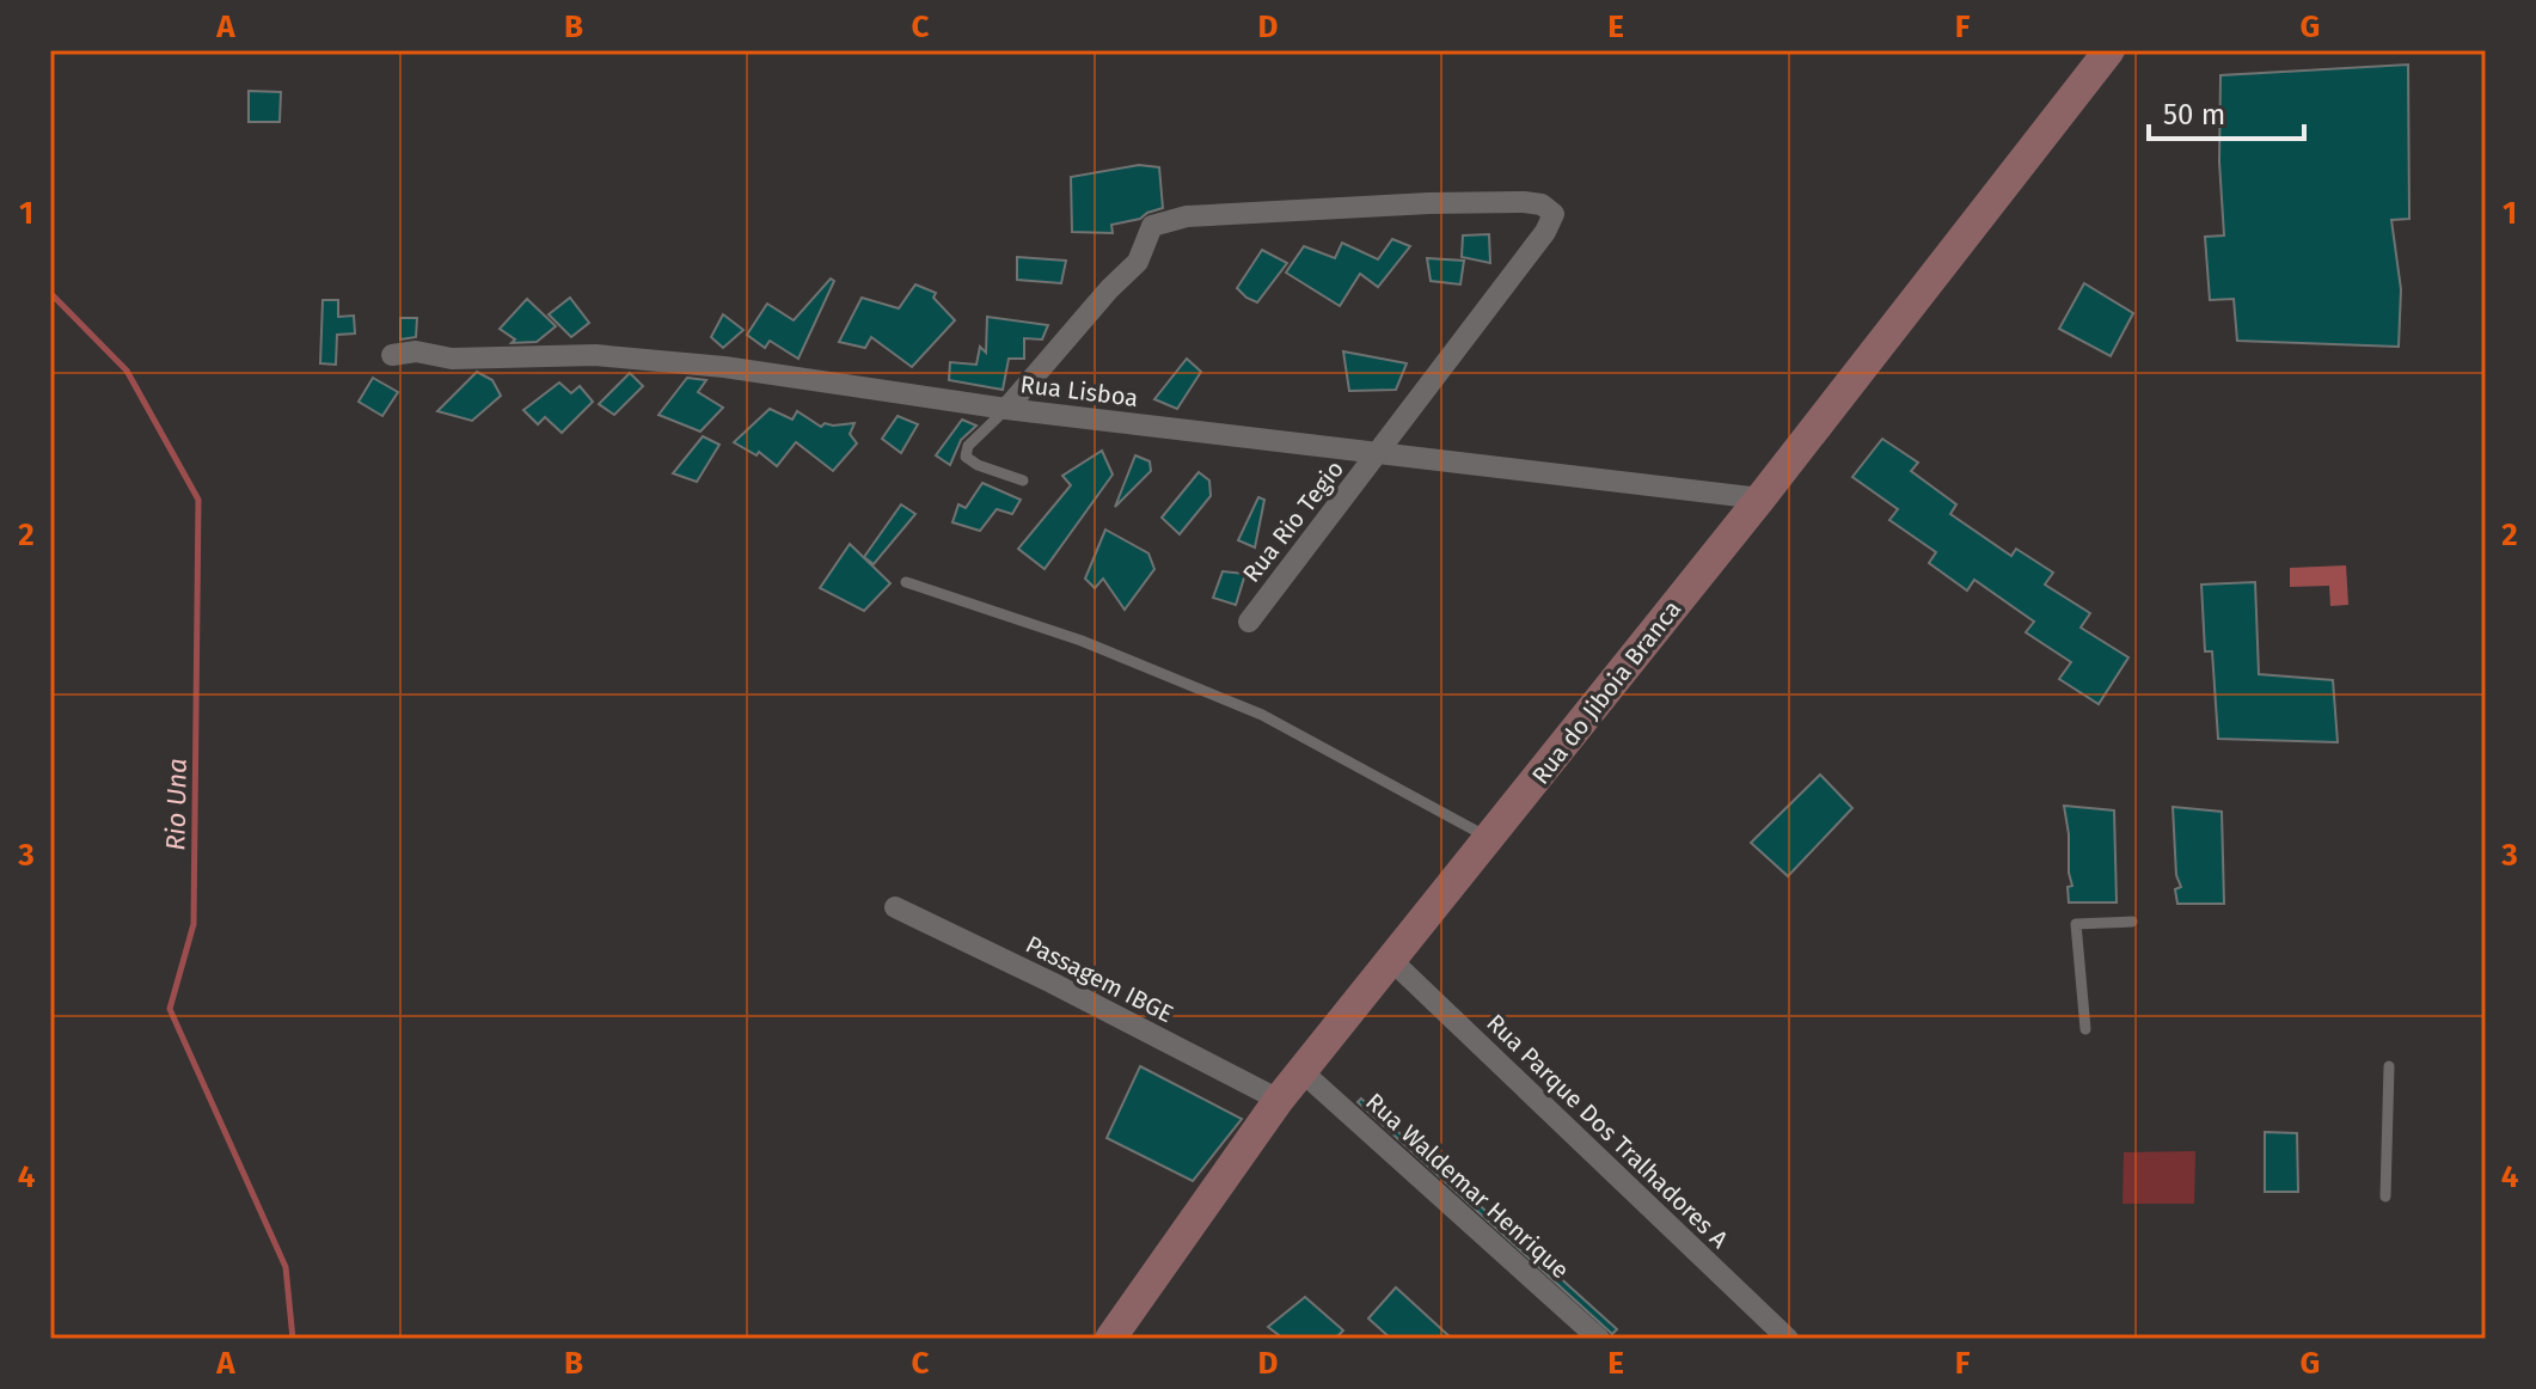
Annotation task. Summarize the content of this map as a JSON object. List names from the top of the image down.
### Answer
{
  "streets": {
    "main road": ["Rua do Jiboia Branca"],
    "street": [
      "Rua Lisboa",
      "Rua Rio Tegio",
      "Passagem IBGE",
      "Rua Parque Dos Tralhadores A",
      "Rua Waldemar Henrique"
    ]
  },
  "crossings": [
    ["Rua Lisboa", "Rua Rio Tegio"],
    ["Rua Lisboa", "Rua do Jiboia Branca"],
    ["Rua do Jiboia Branca", "Passagem IBGE"],
    ["Rua do Jiboia Branca", "Rua Parque Dos Tralhadores A"],
    ["Rua do Jiboia Branca", "Rua Waldemar Henrique"]
  ],
  "water": ["Rio Una"],
  "scale_bar": "50 m",
  "grid": {
    "columns": [
      "A",
      "B",
      "C",
      "D",
      "E",
      "F",
      "G"
    ],
    "rows": [
      "1",
      "2",
      "3",
      "4"
    ]
  }
}
